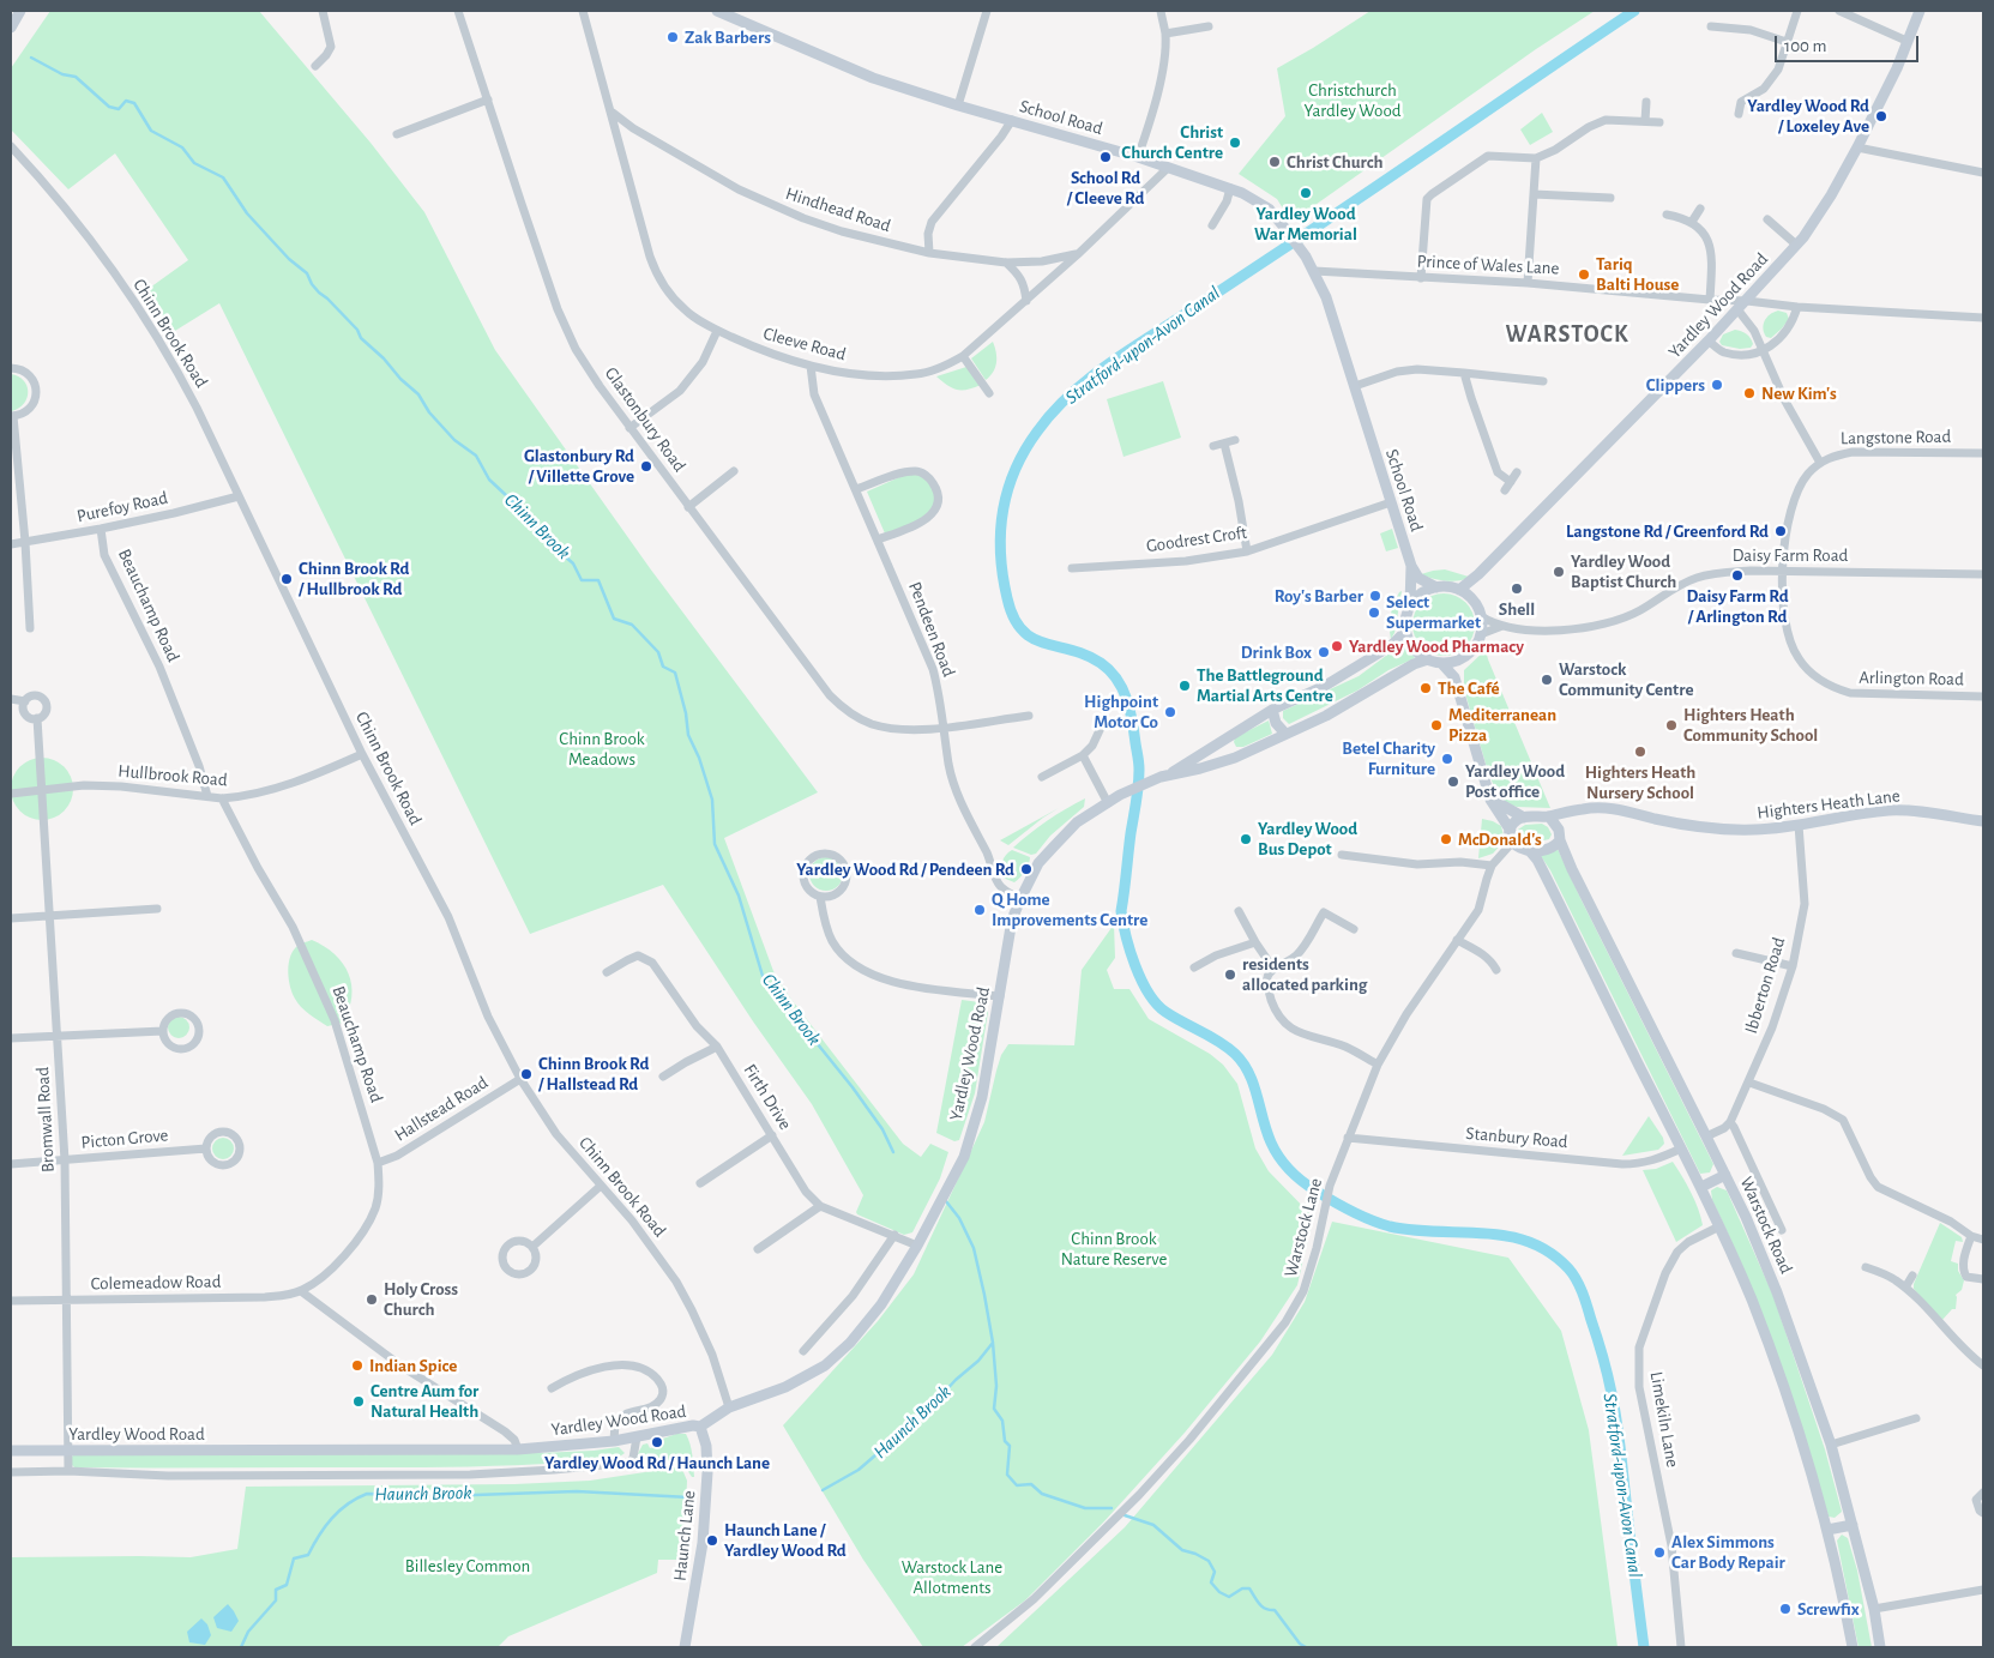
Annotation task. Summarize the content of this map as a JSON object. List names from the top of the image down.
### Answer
{
  "streets": {
    "street": [
      "School Road",
      "Hindhead Road",
      "Prince of Wales Lane",
      "Yardley Wood Road",
      "Chinn Brook Road",
      "Cleeve Road",
      "Glastonbury Road",
      "Langstone Road",
      "Purefoy Road",
      "Goodrest Croft",
      "Daisy Farm Road",
      "Beauchamp Road",
      "Pendeen Road",
      "Arlington Road",
      "Hullbrook Road",
      "Highters Heath Lane",
      "Ibberton Road",
      "Firth Drive",
      "Hallstead Road",
      "Bromwall Road",
      "Stanbury Road",
      "Picton Grove",
      "Warstock Road",
      "Warstock Lane",
      "Colemeadow Road",
      "Limekiln Lane",
      "Haunch Lane"
    ]
  },
  "crossings": [
    ["School Road", "Prince of Wales Lane"],
    ["School Road", "Yardley Wood Road"],
    ["School Road", "Cleeve Road"],
    ["School Road", "Goodrest Croft"],
    ["School Road", "Daisy Farm Road"],
    ["Hindhead Road", "Cleeve Road"],
    ["Prince of Wales Lane", "Yardley Wood Road"],
    ["Yardley Wood Road", "Chinn Brook Road"],
    ["Yardley Wood Road", "Daisy Farm Road"],
    ["Yardley Wood Road", "Pendeen Road"],
    ["Yardley Wood Road", "Firth Drive"],
    ["Yardley Wood Road", "Bromwall Road"],
    ["Yardley Wood Road", "Haunch Lane"],
    ["Chinn Brook Road", "Purefoy Road"],
    ["Chinn Brook Road", "Hullbrook Road"],
    ["Chinn Brook Road", "Hallstead Road"],
    ["Cleeve Road", "Pendeen Road"],
    ["Glastonbury Road", "Pendeen Road"],
    ["Langstone Road", "Daisy Farm Road"],
    ["Langstone Road", "Arlington Road"],
    ["Purefoy Road", "Beauchamp Road"],
    ["Daisy Farm Road", "Arlington Road"],
    ["Beauchamp Road", "Hullbrook Road"],
    ["Beauchamp Road", "Hallstead Road"],
    ["Beauchamp Road", "Colemeadow Road"],
    ["Hullbrook Road", "Bromwall Road"],
    ["Highters Heath Lane", "Ibberton Road"],
    ["Highters Heath Lane", "Warstock Road"],
    ["Highters Heath Lane", "Warstock Lane"],
    ["Bromwall Road", "Picton Grove"],
    ["Bromwall Road", "Colemeadow Road"],
    ["Stanbury Road", "Warstock Lane"],
    ["Warstock Road", "Warstock Lane"]
  ],
  "districts": ["WARSTOCK"],
  "water": ["Stratford-upon-Avon Canal", "Chinn Brook", "Haunch Brook"],
  "parks": [
    "Christchurch Yardley Wood",
    "Chinn Brook Meadows",
    "Chinn Brook Nature Reserve",
    "Billesley Common",
    "Warstock Lane Allotments"
  ],
  "places": [
    "Zak Barbers",
    "Yardley Wood Rd / Loxeley Ave",
    "Christ Church Centre",
    "School Rd / Cleeve Rd",
    "Christ Church",
    "Yardley Wood War Memorial",
    "Tariq Balti House",
    "Clippers",
    "New Kim's",
    "Glastonbury Rd / Villette Grove",
    "Langstone Rd / Greenford Rd",
    "Yardley Wood Baptist Church",
    "Daisy Farm Rd / Arlington Rd",
    "Chinn Brook Rd / Hullbrook Rd",
    "Shell",
    "Roy's Barber",
    "Select Supermarket",
    "Yardley Wood Pharmacy",
    "Drink Box",
    "Warstock Community Centre",
    "The Battleground Martial Arts Centre",
    "The Café",
    "Highpoint Motor Co",
    "Mediterranean Pizza",
    "Highters Heath Community School",
    "Highters Heath Nursery School",
    "Betel Charity Furniture",
    "Yardley Wood Post office",
    "Yardley Wood Bus Depot",
    "McDonald's",
    "Yardley Wood Rd / Pendeen Rd",
    "Q Home Improvements Centre",
    "residents allocated parking",
    "Chinn Brook Rd / Hallstead Rd",
    "Holy Cross Church",
    "Indian Spice",
    "Centre Aum for Natural Health",
    "Yardley Wood Rd / Haunch Lane",
    "Haunch Lane / Yardley Wood Rd",
    "Alex Simmons Car Body Repair",
    "Screwfix"
  ],
  "scale_bar": "100 m"
}
